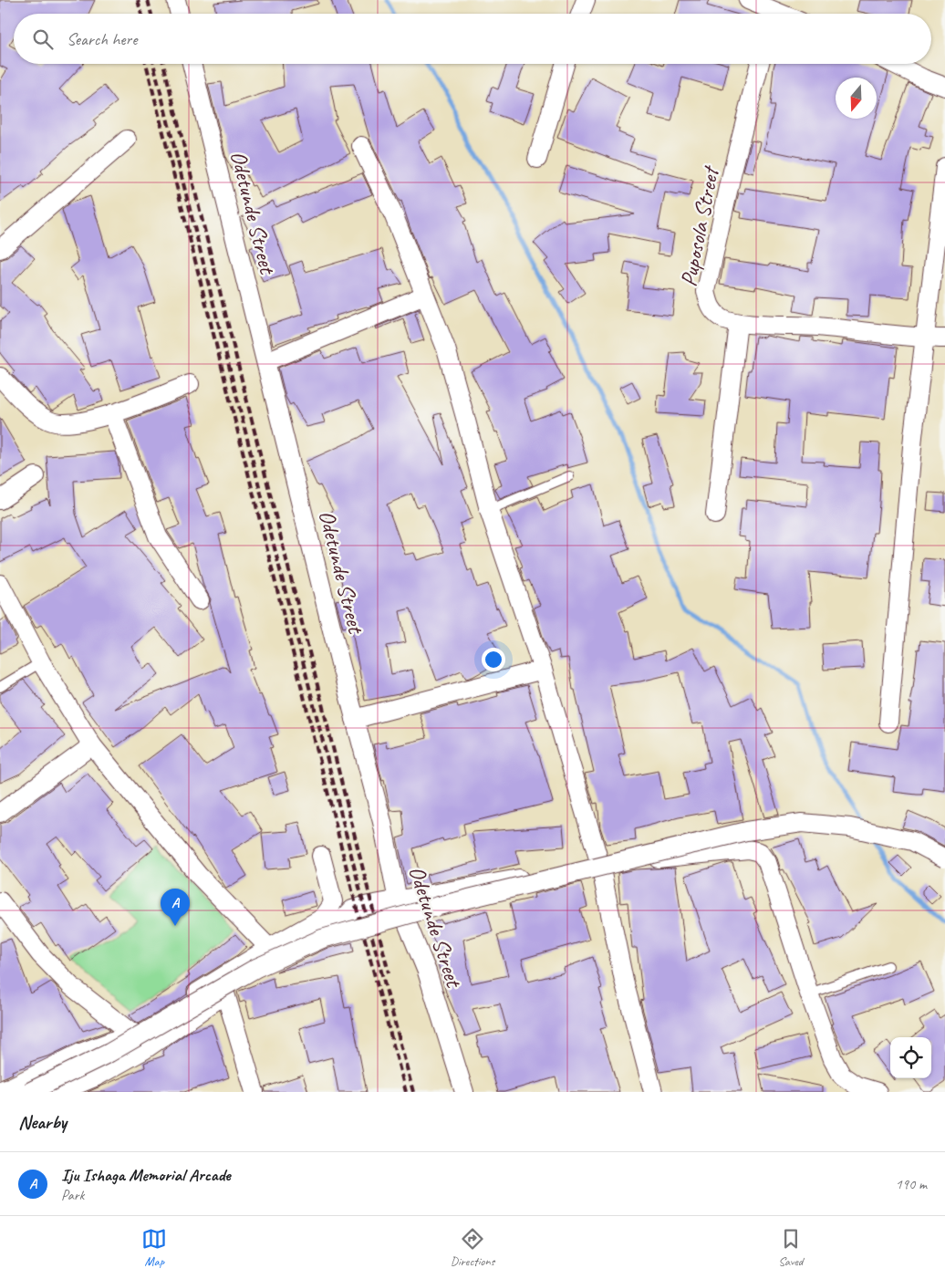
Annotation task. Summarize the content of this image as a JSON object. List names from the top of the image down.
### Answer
{
  "streets": {
    "street": ["Odetunde Street", "Puposola Street"]
  },
  "north": "bottom",
  "page": {
    "search": "Search here",
    "pins": "A",
    "heading": "Nearby",
    "list": [
      {
        "mark": "A",
        "name": "Iju Ishaga Memorial Arcade",
        "note": "Park",
        "value": "190 m"
      }
    ],
    "nav": ["Map", "Directions", "Saved"]
  }
}
